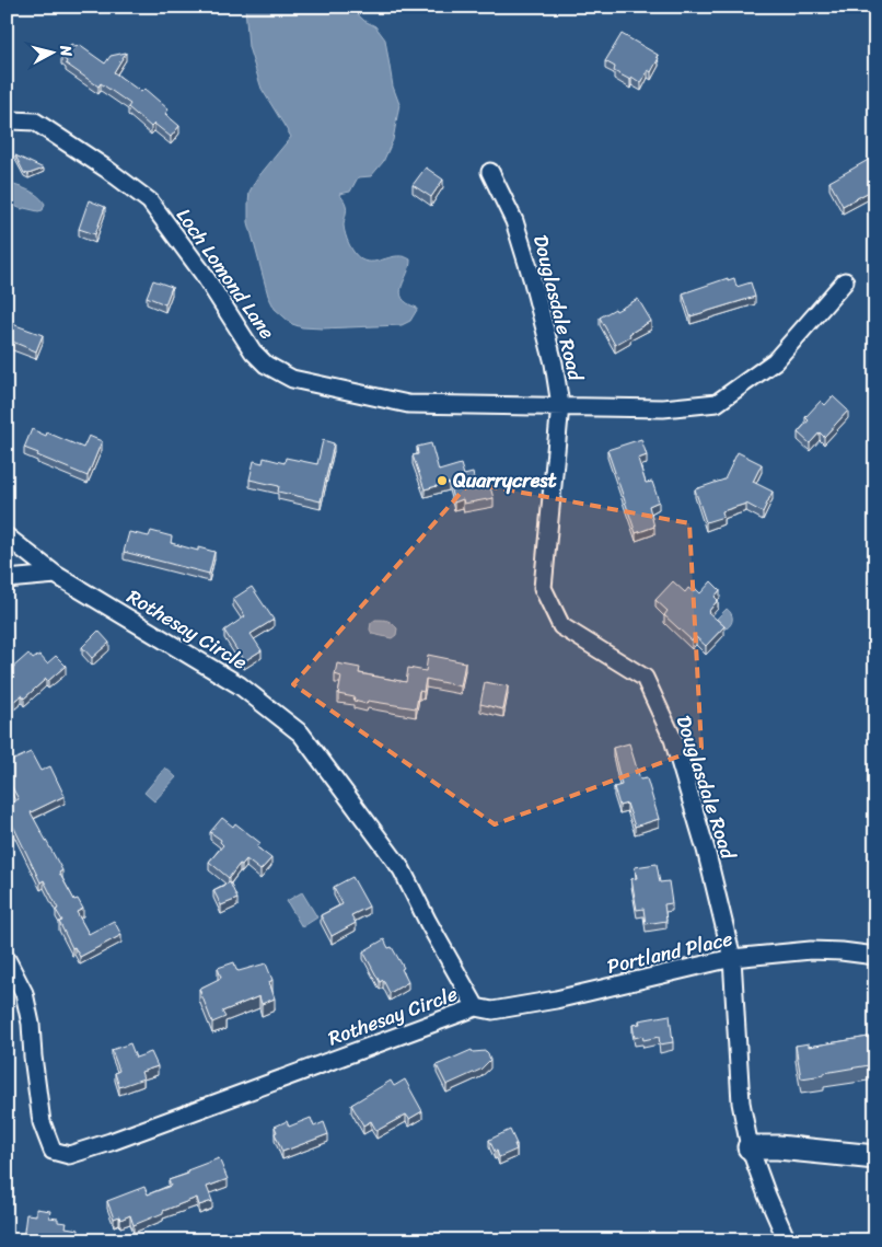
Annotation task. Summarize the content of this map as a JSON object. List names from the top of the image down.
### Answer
{
  "streets": {
    "street": [
      "Loch Lomond Lane",
      "Douglasdale Road",
      "Rothesay Circle",
      "Portland Place"
    ]
  },
  "crossings": [
    ["Loch Lomond Lane", "Douglasdale Road"],
    ["Douglasdale Road", "Portland Place"],
    ["Rothesay Circle", "Portland Place"]
  ],
  "places": ["Quarrycrest"],
  "north": "right"
}
